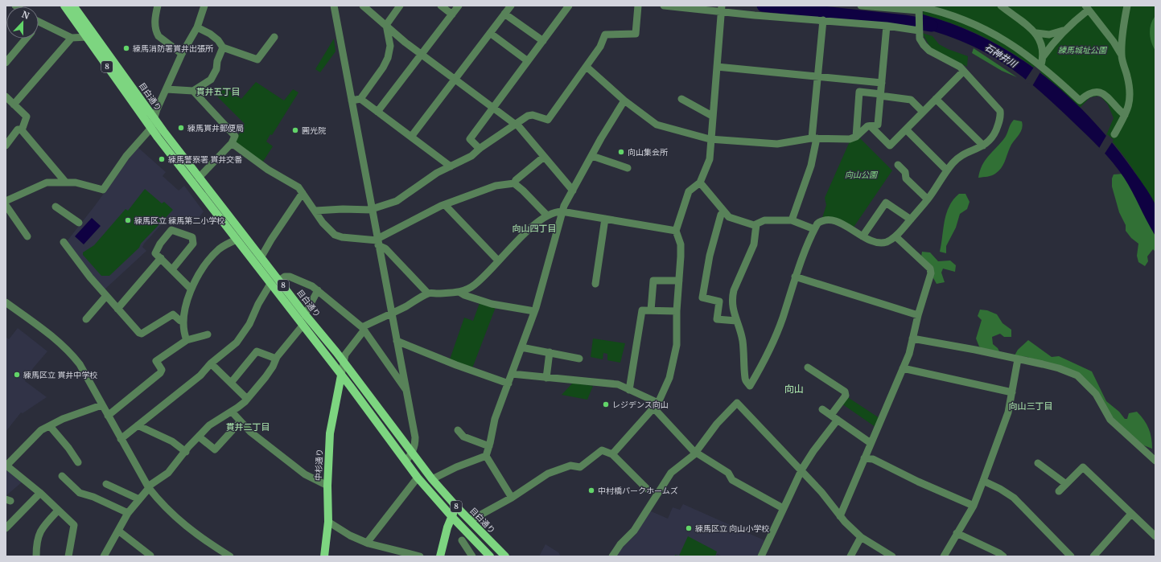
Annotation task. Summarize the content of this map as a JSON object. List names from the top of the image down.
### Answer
{
  "streets": {
    "main road": ["8", "目白通り", "中杉通り"]
  },
  "crossings": [
    ["8", "目白通り"],
    ["8", "中杉通り"]
  ],
  "districts": [
    "貫井五丁目",
    "向山四丁目",
    "向山",
    "向山三丁目",
    "貫井二丁目"
  ],
  "water": ["石神井川"],
  "parks": ["練馬城址公園", "向山公園"],
  "places": [
    "練馬消防署貫井出張所",
    "練馬貫井郵便局",
    "圓光院",
    "向山集会所",
    "練馬警察署 貫井交番",
    "練馬区立 練馬第二小学校",
    "練馬区立 貫井中学校",
    "レジデンス向山",
    "中村橋パークホームズ",
    "練馬区立 向山小学校"
  ],
  "north": "top"
}
